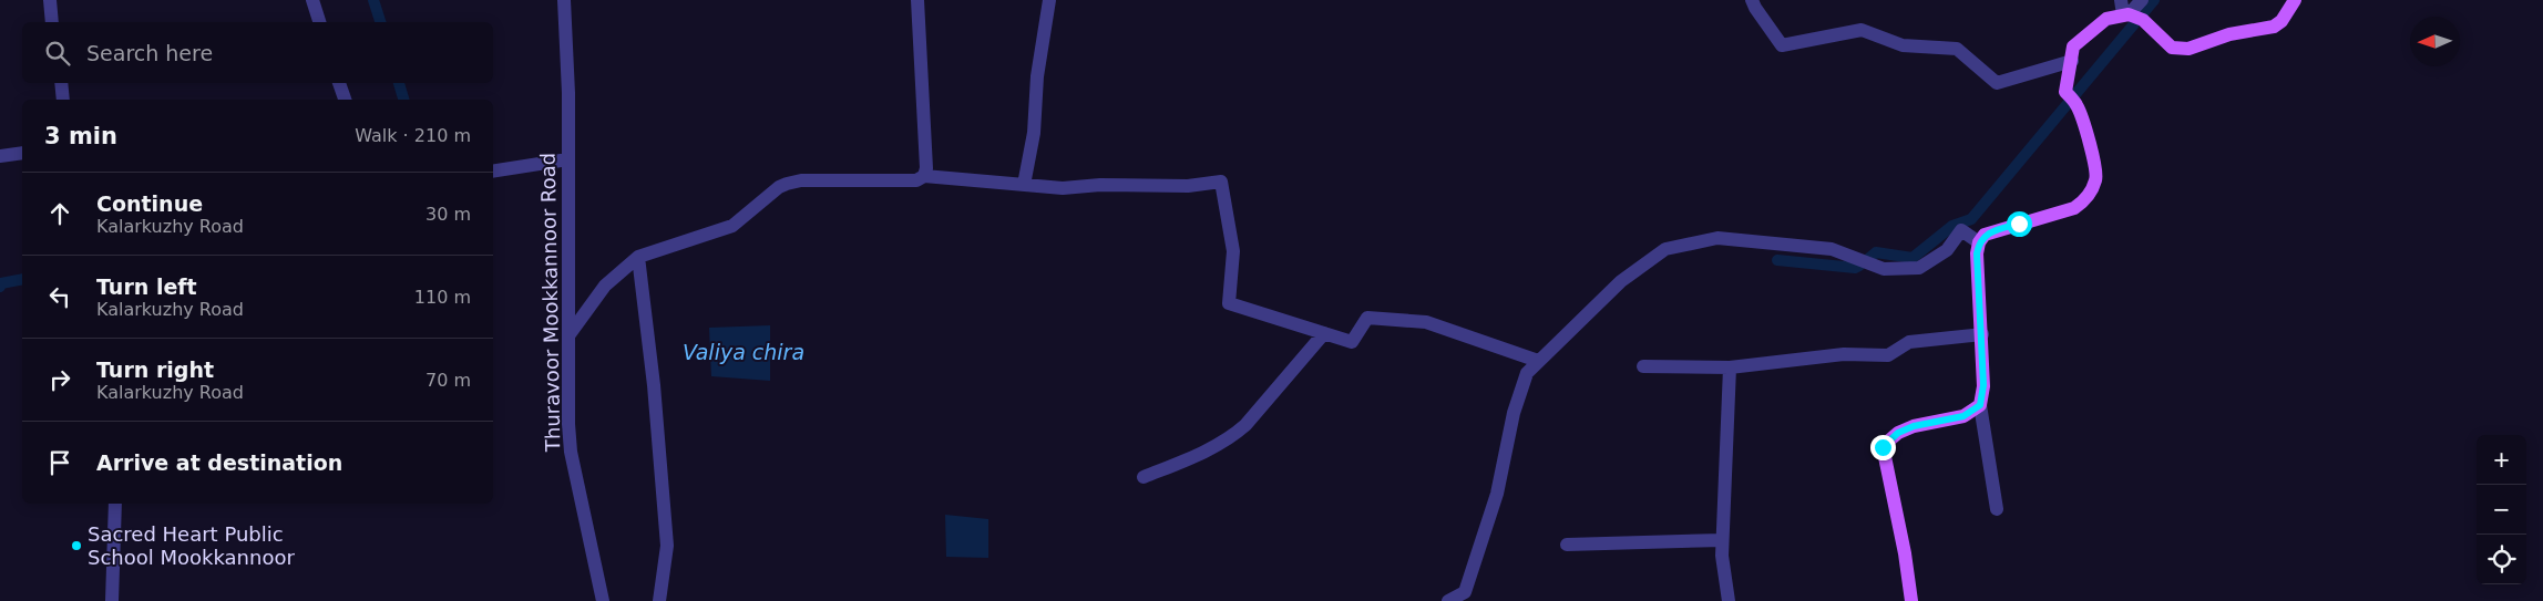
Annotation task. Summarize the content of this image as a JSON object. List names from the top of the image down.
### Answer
{
  "streets": {
    "street": ["Thuravoor Mookkannoor Road"]
  },
  "water": ["Valiya chira"],
  "places": ["Sacred Heart Public School Mookkannoor"],
  "north": "left",
  "page": {
    "search": "Search here",
    "heading": ["3 min", "Walk · 210 m"],
    "list": [
      ["Continue", "Kalarkuzhy Road", "30 m"],
      ["Turn left", "Kalarkuzhy Road", "110 m"],
      ["Turn right", "Kalarkuzhy Road", "70 m"],
      "Arrive at destination"
    ],
    "map_buttons": ["+", "−"]
  }
}
